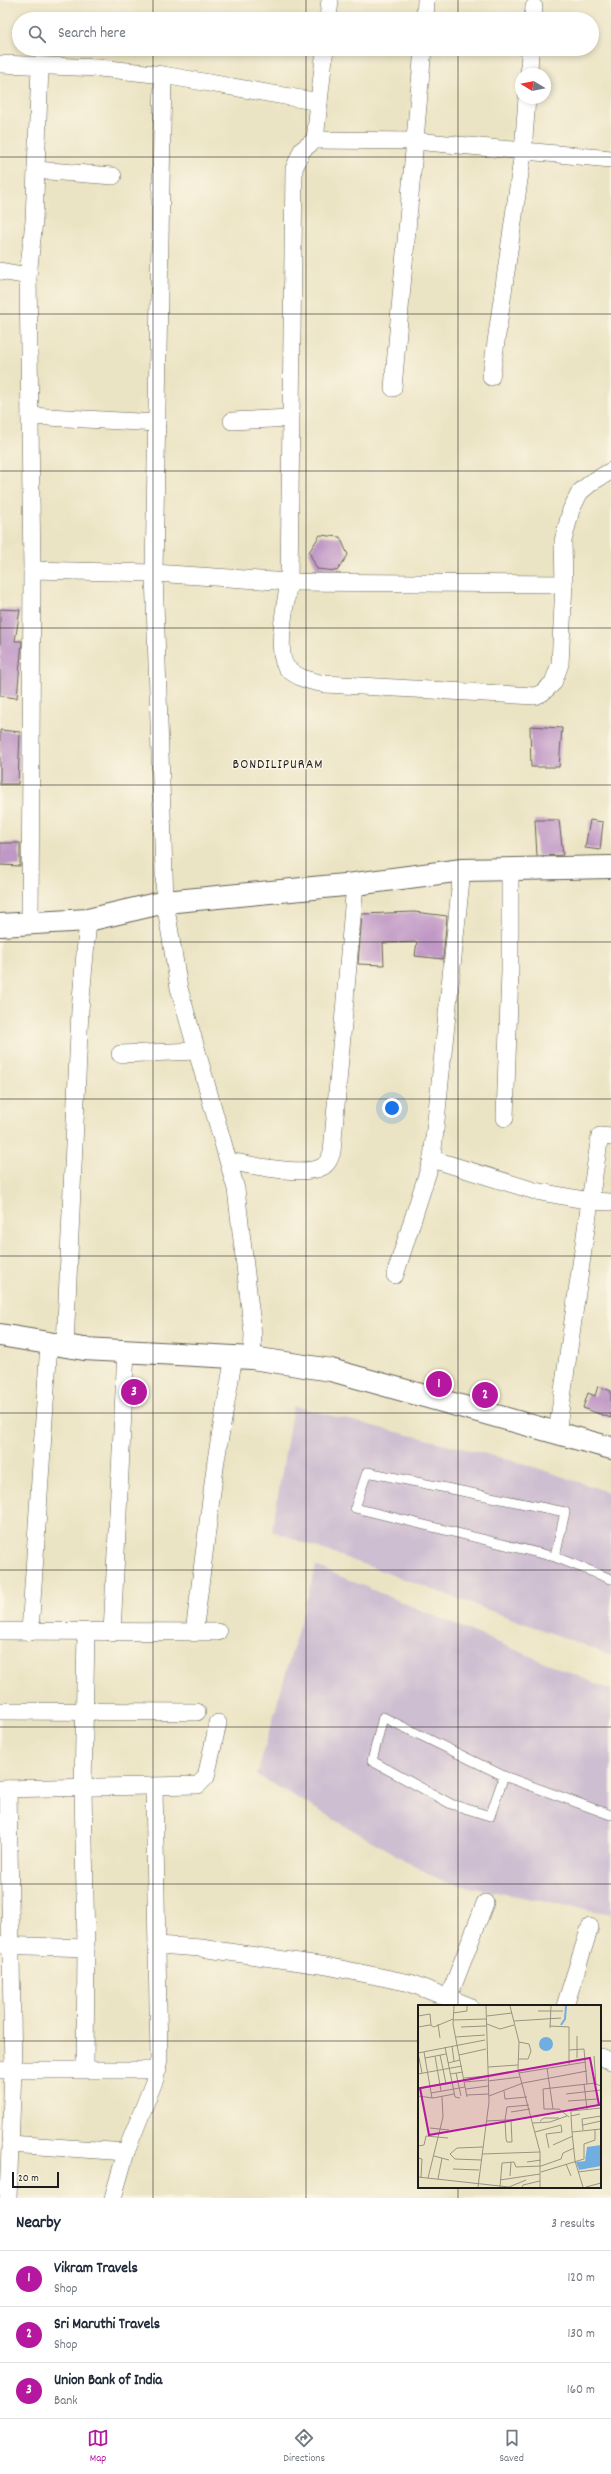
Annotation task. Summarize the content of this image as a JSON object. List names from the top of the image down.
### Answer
{
  "districts": ["BONDILIPURAM"],
  "scale_bar": "20 m",
  "north": "left",
  "page": {
    "search": "Search here",
    "pins": ["1", "3", "2"],
    "scale": "20 m",
    "heading": ["Nearby", "3 results"],
    "list": [
      {
        "mark": "1",
        "name": "Vikram Travels",
        "note": "Shop",
        "value": "120 m"
      },
      {
        "mark": "2",
        "name": "Sri Maruthi Travels",
        "note": "Shop",
        "value": "130 m"
      },
      {
        "mark": "3",
        "name": "Union Bank of India",
        "note": "Bank",
        "value": "160 m"
      }
    ],
    "nav": ["Map", "Directions", "Saved"]
  }
}
